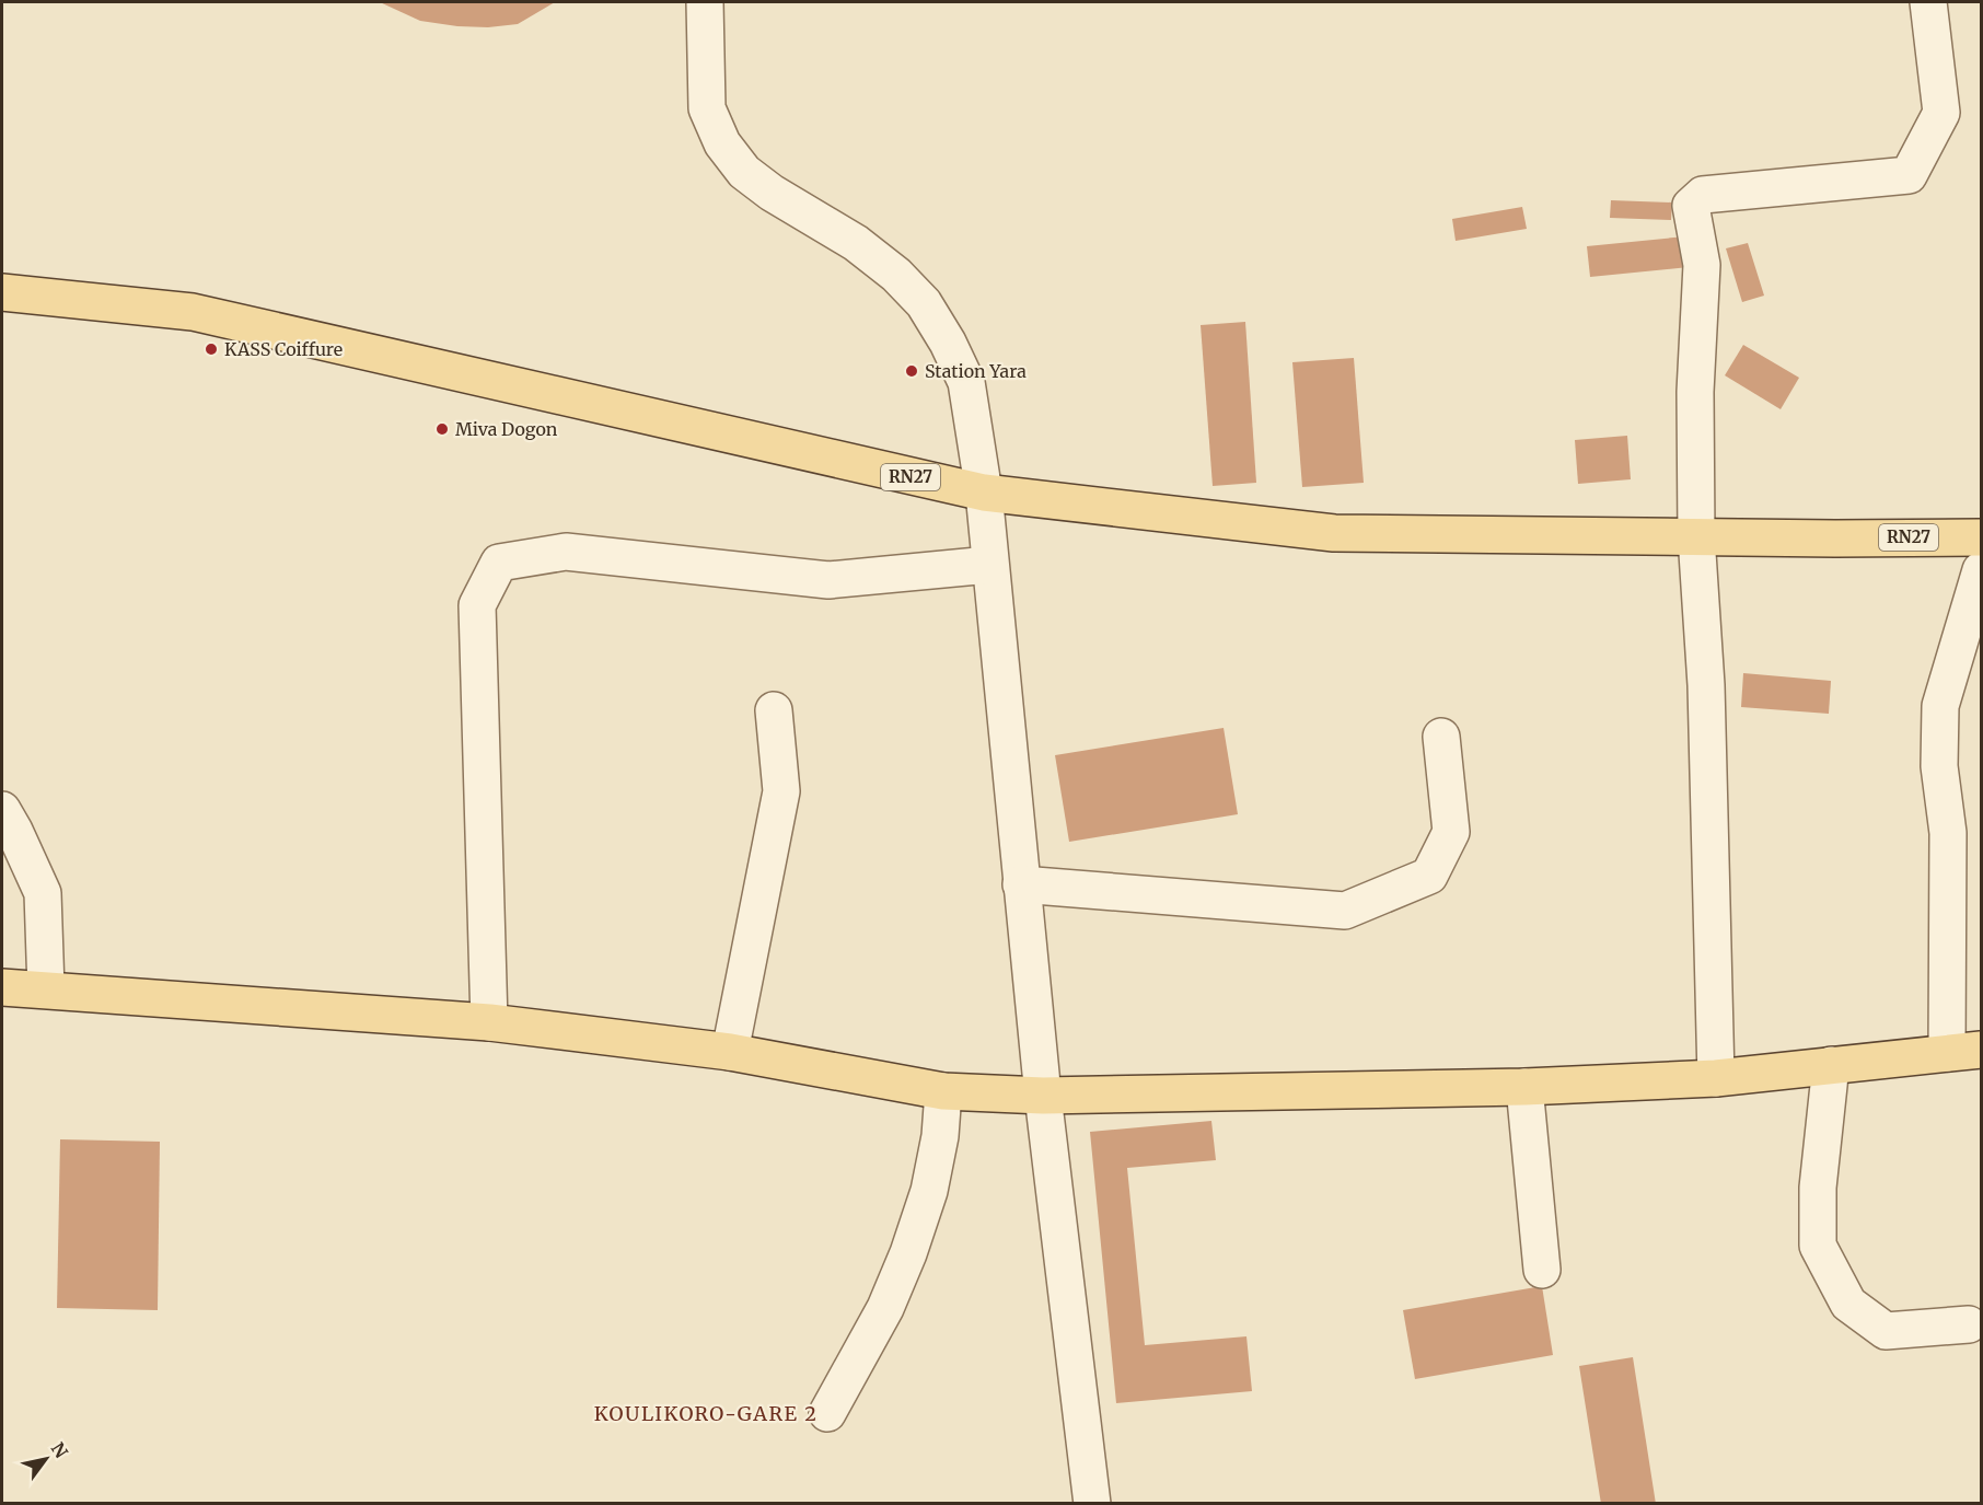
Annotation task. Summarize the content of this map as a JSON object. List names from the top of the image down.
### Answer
{
  "streets": {
    "main road": ["RN27"]
  },
  "districts": ["KOULIKORO-GARE 2"],
  "places": ["KASS Coiffure", "Station Yara", "Miva Dogon"],
  "north": "top right"
}
